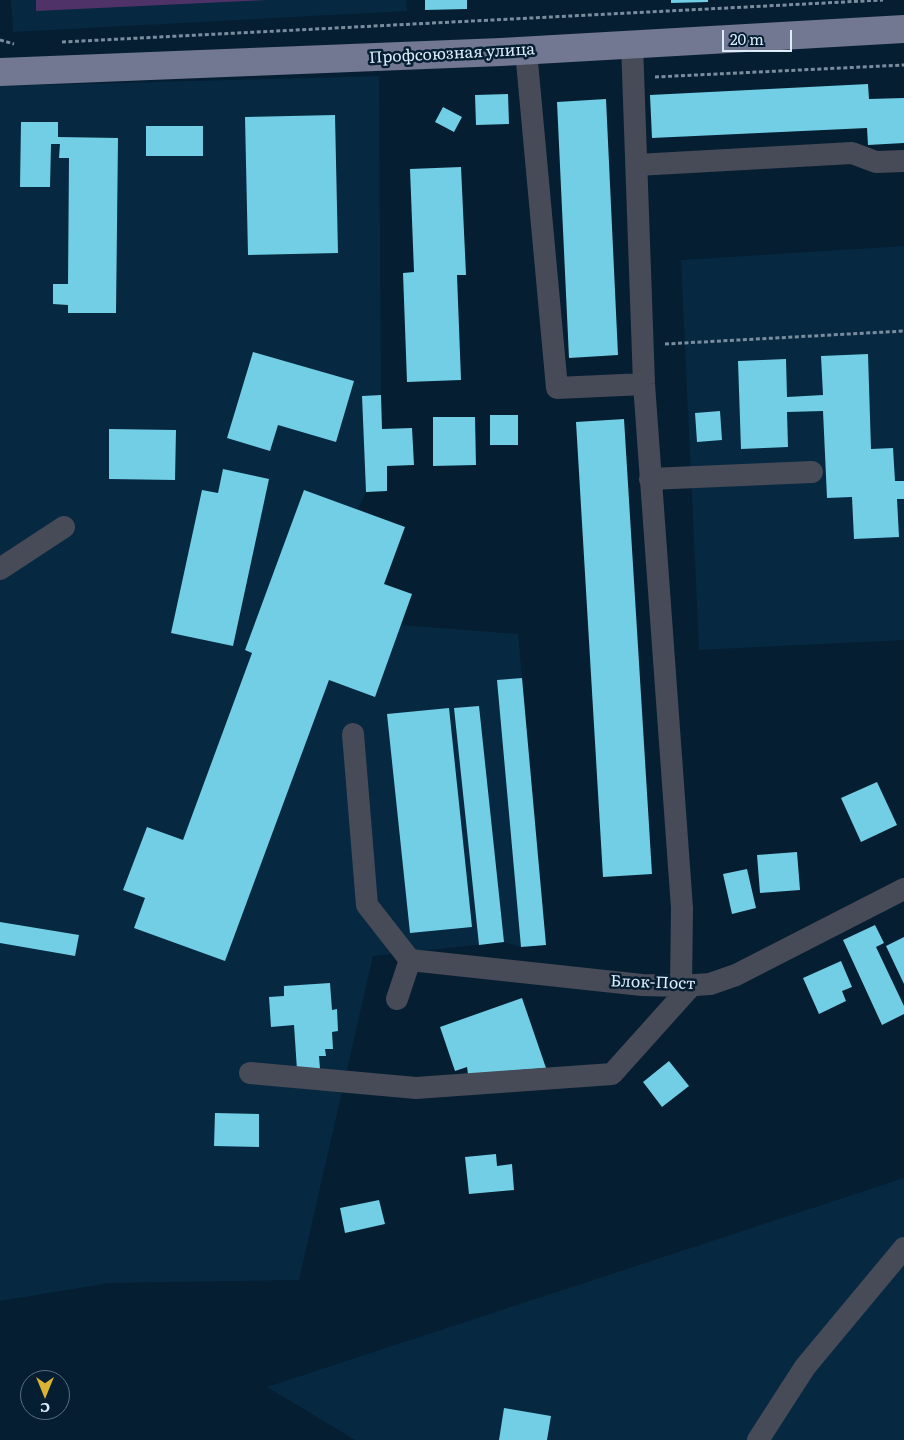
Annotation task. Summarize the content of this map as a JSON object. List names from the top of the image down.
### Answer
{
  "streets": {
    "main road": ["Профсоюзная улица"],
    "street": ["Блок-Пост"]
  },
  "scale_bar": "20 m",
  "north": "bottom"
}
